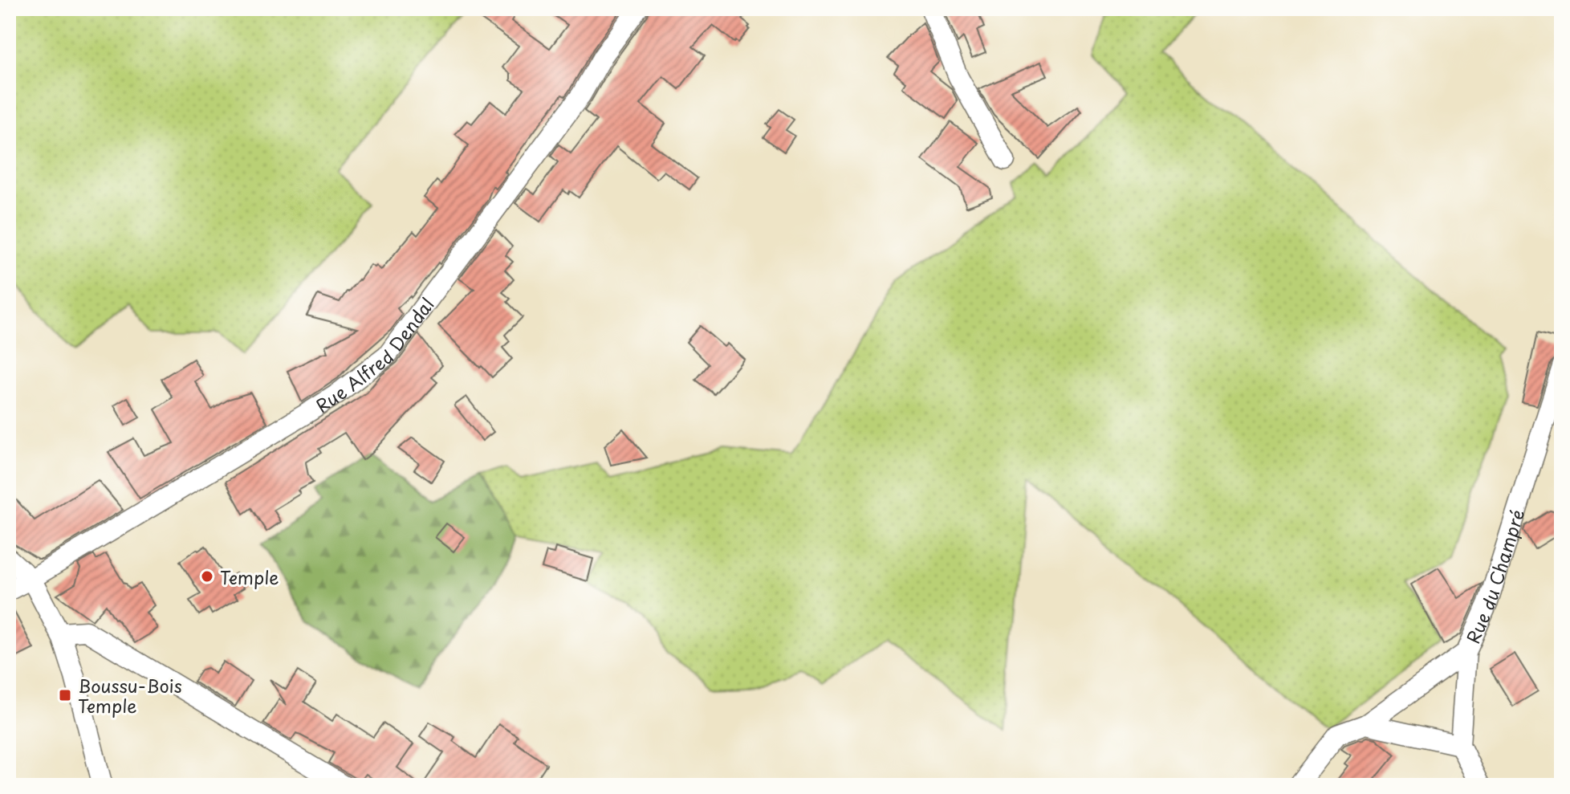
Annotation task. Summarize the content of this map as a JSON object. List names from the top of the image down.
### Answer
{
  "streets": {
    "street": ["Rue Alfred Dendal", "Rue du Champré"]
  },
  "places": {
    "other": ["Temple"],
    "transit": ["Boussu-Bois Temple"]
  }
}
